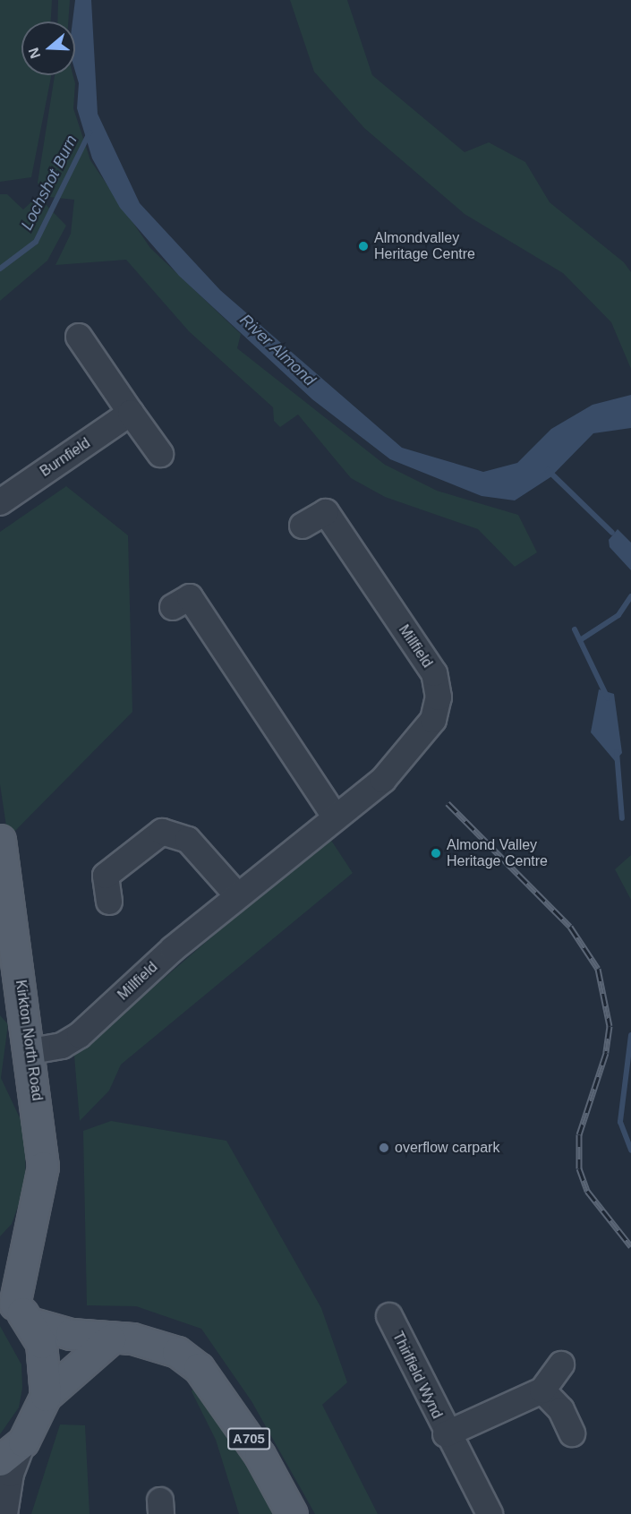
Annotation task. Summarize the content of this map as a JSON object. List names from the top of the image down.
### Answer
{
  "streets": {
    "main road": ["Kirkton North Road", "A705"],
    "street": ["Burnfield", "Millfield", "Thirlfield Wynd"]
  },
  "crossings": [
    ["Millfield", "Kirkton North Road"],
    ["Kirkton North Road", "A705"]
  ],
  "water": ["Lochshot Burn", "River Almond"],
  "places": ["Almondvalley Heritage Centre", "Almond Valley Heritage Centre", "overflow carpark"],
  "north": "left"
}
